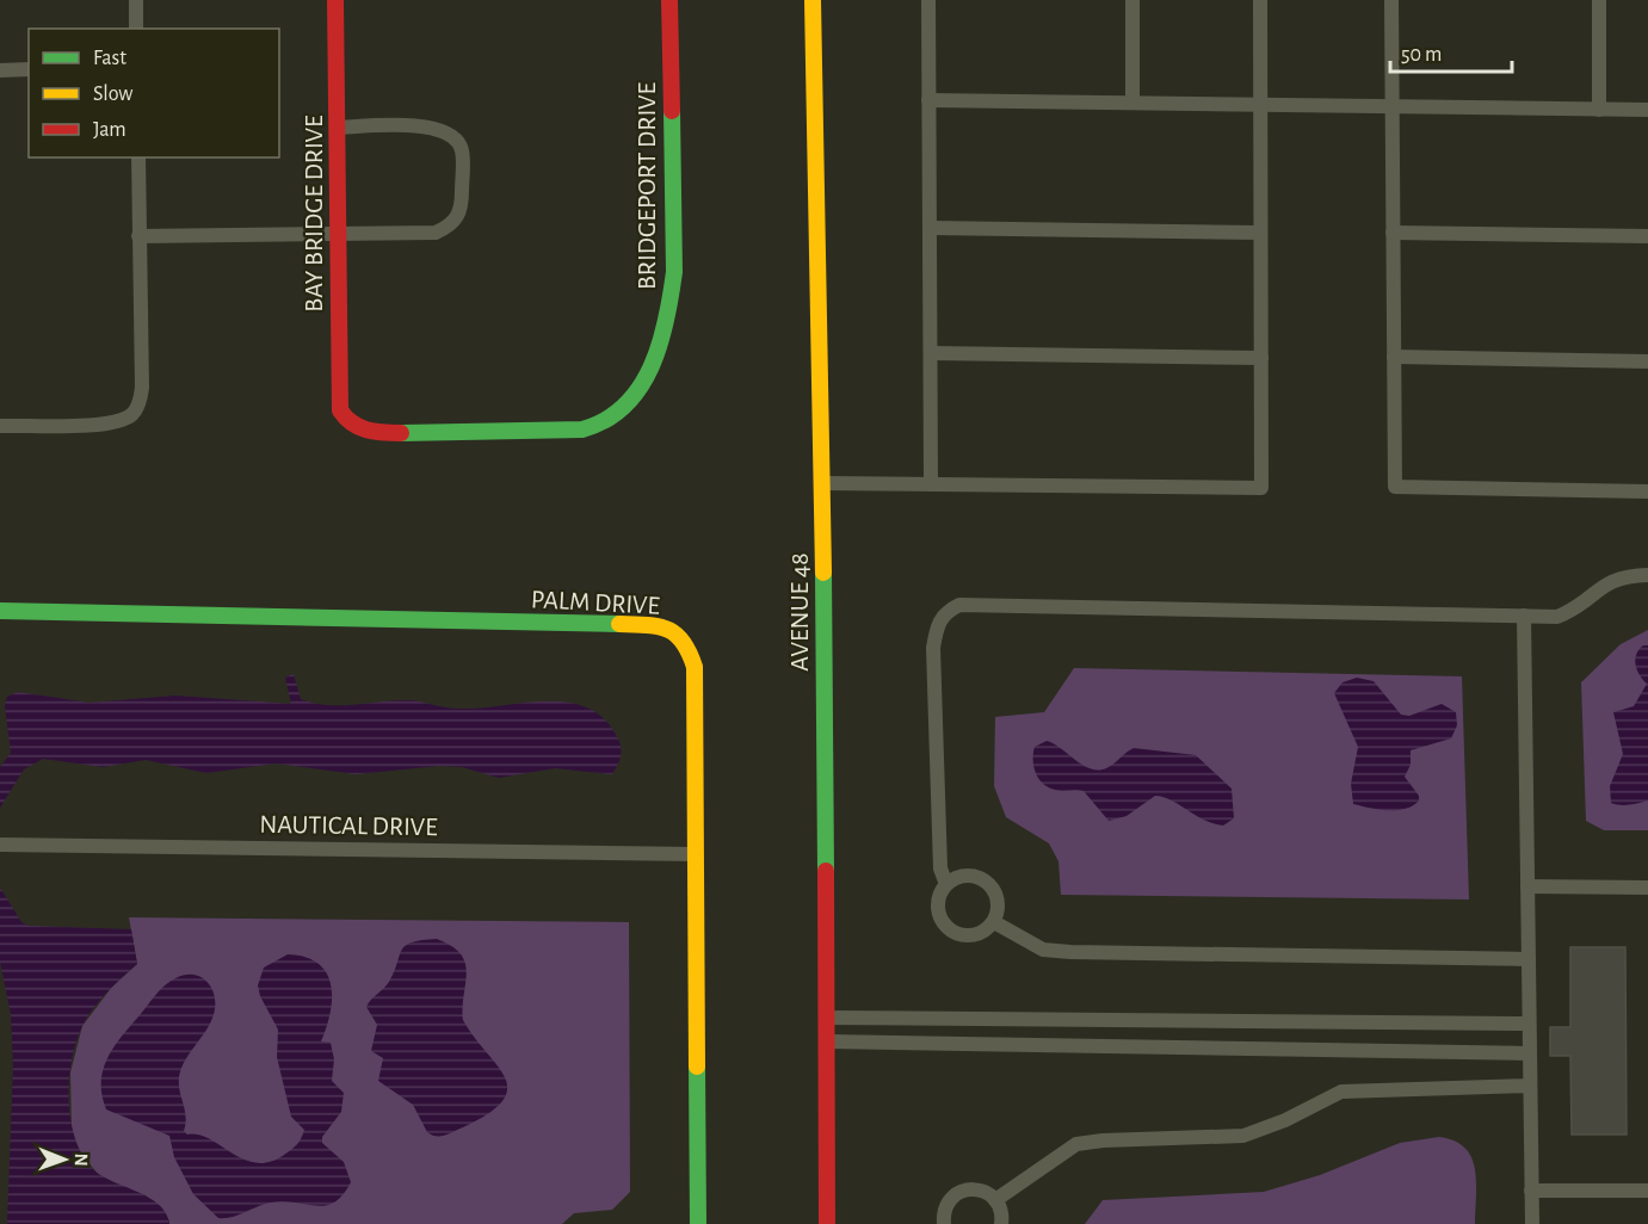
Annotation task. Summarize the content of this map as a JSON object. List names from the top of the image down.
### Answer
{
  "streets": {
    "street": [
      "BRIDGEPORT DRIVE",
      "BAY BRIDGE DRIVE",
      "PALM DRIVE",
      "AVENUE 48",
      "NAUTICAL DRIVE"
    ]
  },
  "crossings": [
    ["BRIDGEPORT DRIVE", "BAY BRIDGE DRIVE"],
    ["PALM DRIVE", "NAUTICAL DRIVE"]
  ],
  "legend": ["Fast", "Slow", "Jam"],
  "scale_bar": "50 m",
  "north": "right"
}
